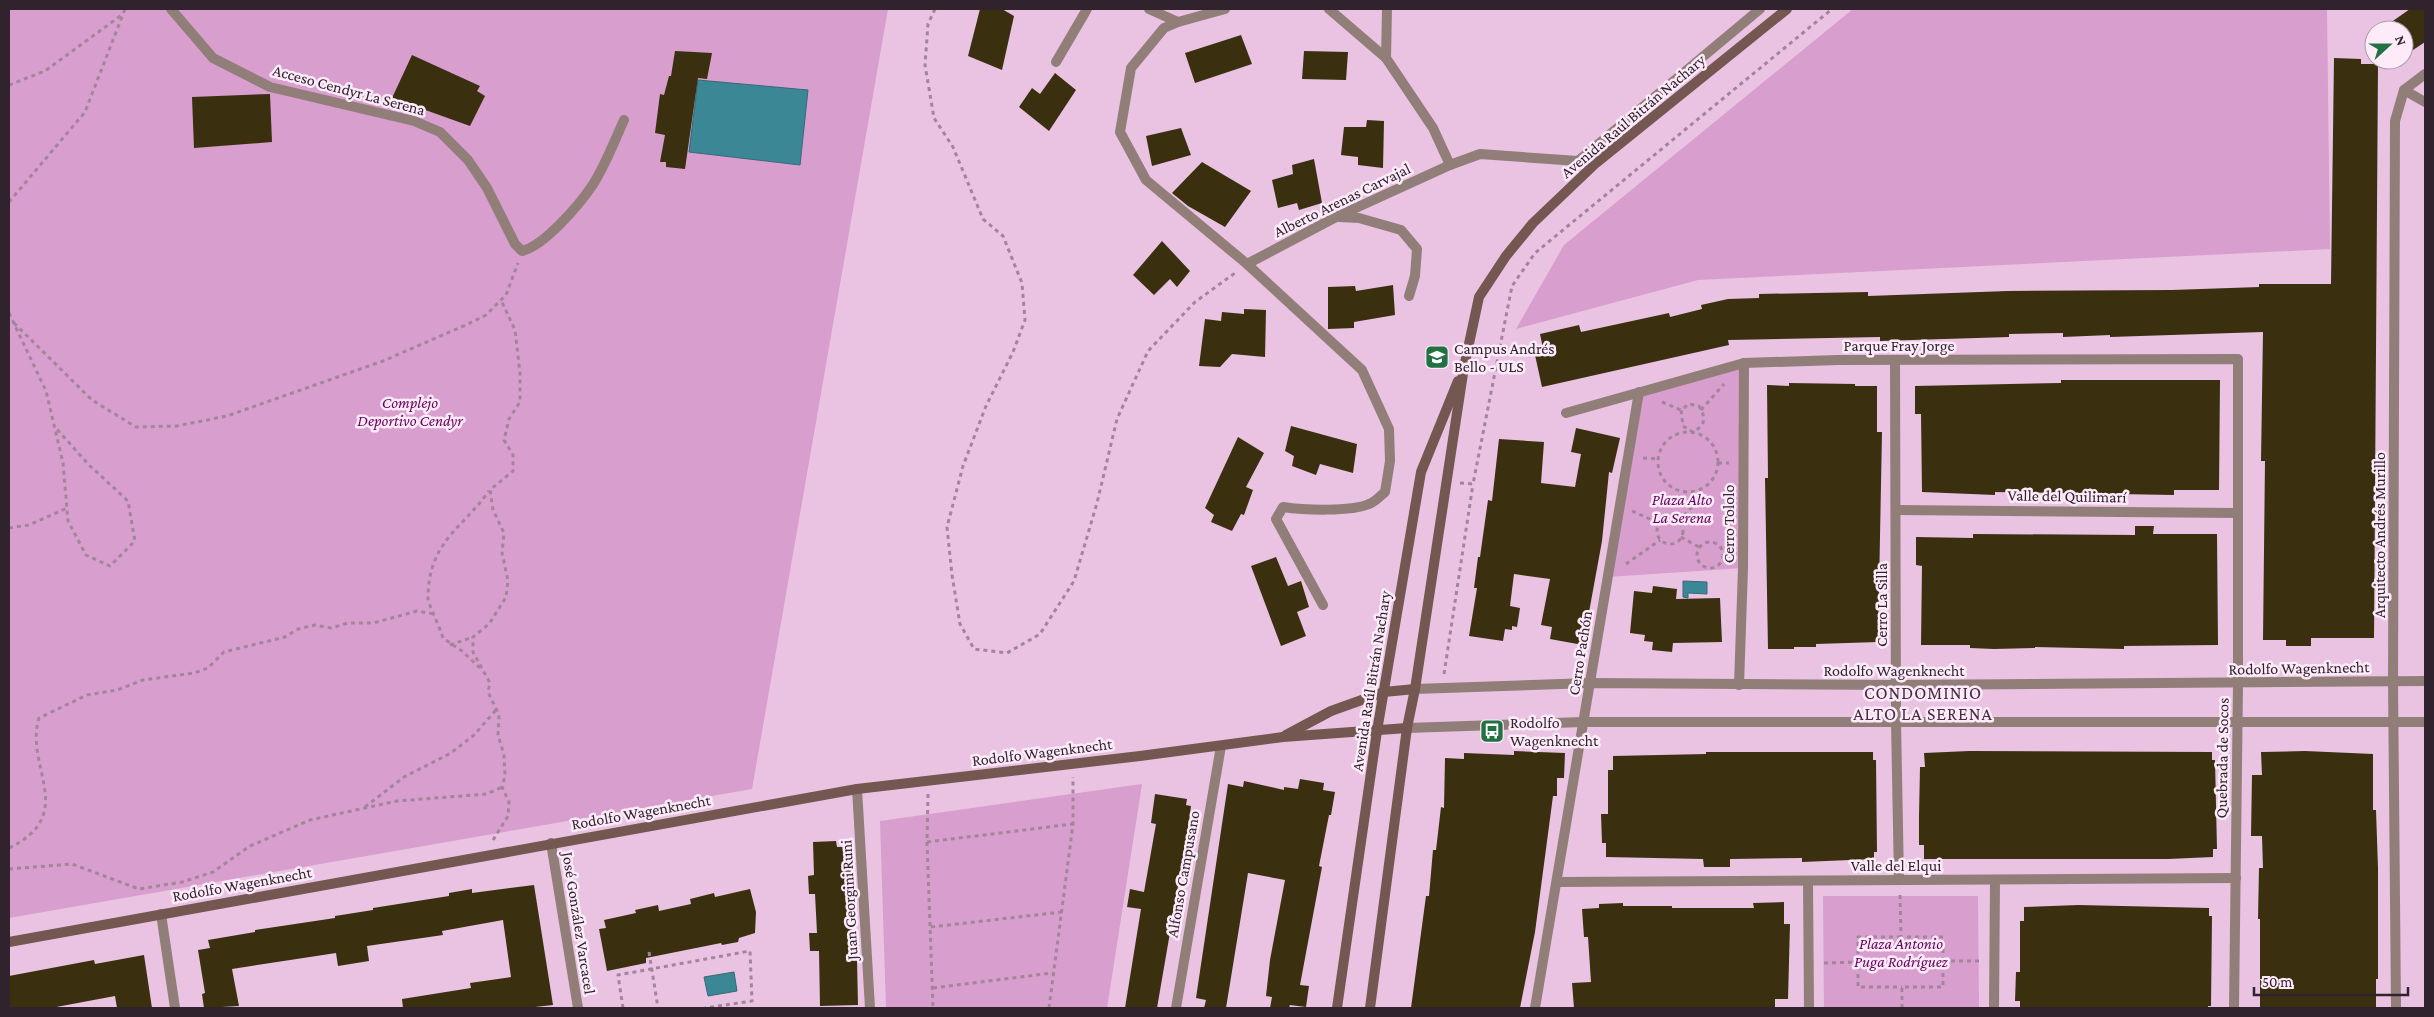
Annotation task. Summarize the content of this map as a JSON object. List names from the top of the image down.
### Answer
{
  "streets": {
    "main road": ["Avenida Raúl Bitrán Nachary", "Rodolfo Wagenknecht"],
    "street": [
      "Acceso Cendyr La Serena",
      "Alberto Arenas Carvajal",
      "Parque Fray Jorge",
      "Valle del Quilimarí",
      "Cerro Tololo",
      "Arquitecto Andrés Murillo",
      "Cerro La Silla",
      "Cerro Pachón",
      "Quebrada de Socos",
      "Valle del Elqui",
      "Alfonso Campusano",
      "Juan Georgini Runi",
      "José González Varcacel"
    ]
  },
  "crossings": [
    ["Avenida Raúl Bitrán Nachary", "Rodolfo Wagenknecht"],
    ["Parque Fray Jorge", "Cerro Tololo"],
    ["Parque Fray Jorge", "Cerro La Silla"],
    ["Parque Fray Jorge", "Cerro Pachón"],
    ["Parque Fray Jorge", "Quebrada de Socos"],
    ["Valle del Quilimarí", "Cerro La Silla"],
    ["Valle del Quilimarí", "Quebrada de Socos"],
    ["Cerro Tololo", "Rodolfo Wagenknecht"],
    ["Arquitecto Andrés Murillo", "Rodolfo Wagenknecht"],
    ["Cerro La Silla", "Rodolfo Wagenknecht"],
    ["Cerro La Silla", "Valle del Elqui"],
    ["Cerro Pachón", "Rodolfo Wagenknecht"],
    ["Cerro Pachón", "Valle del Elqui"],
    ["Rodolfo Wagenknecht", "Quebrada de Socos"],
    ["Rodolfo Wagenknecht", "Alfonso Campusano"],
    ["Rodolfo Wagenknecht", "Juan Georgini Runi"],
    ["Rodolfo Wagenknecht", "José González Varcacel"],
    ["Quebrada de Socos", "Valle del Elqui"]
  ],
  "districts": ["CONDOMINIO ALTO LA SERENA"],
  "parks": ["Complejo Deportivo Cendyr", "Plaza Alto La Serena", "Plaza Antonio Puga Rodríguez"],
  "places": {
    "school or university": ["Campus Andrés Bello - ULS"],
    "bus stop": ["Rodolfo Wagenknecht"]
  },
  "scale_bar": "50 m",
  "north": "right"
}
